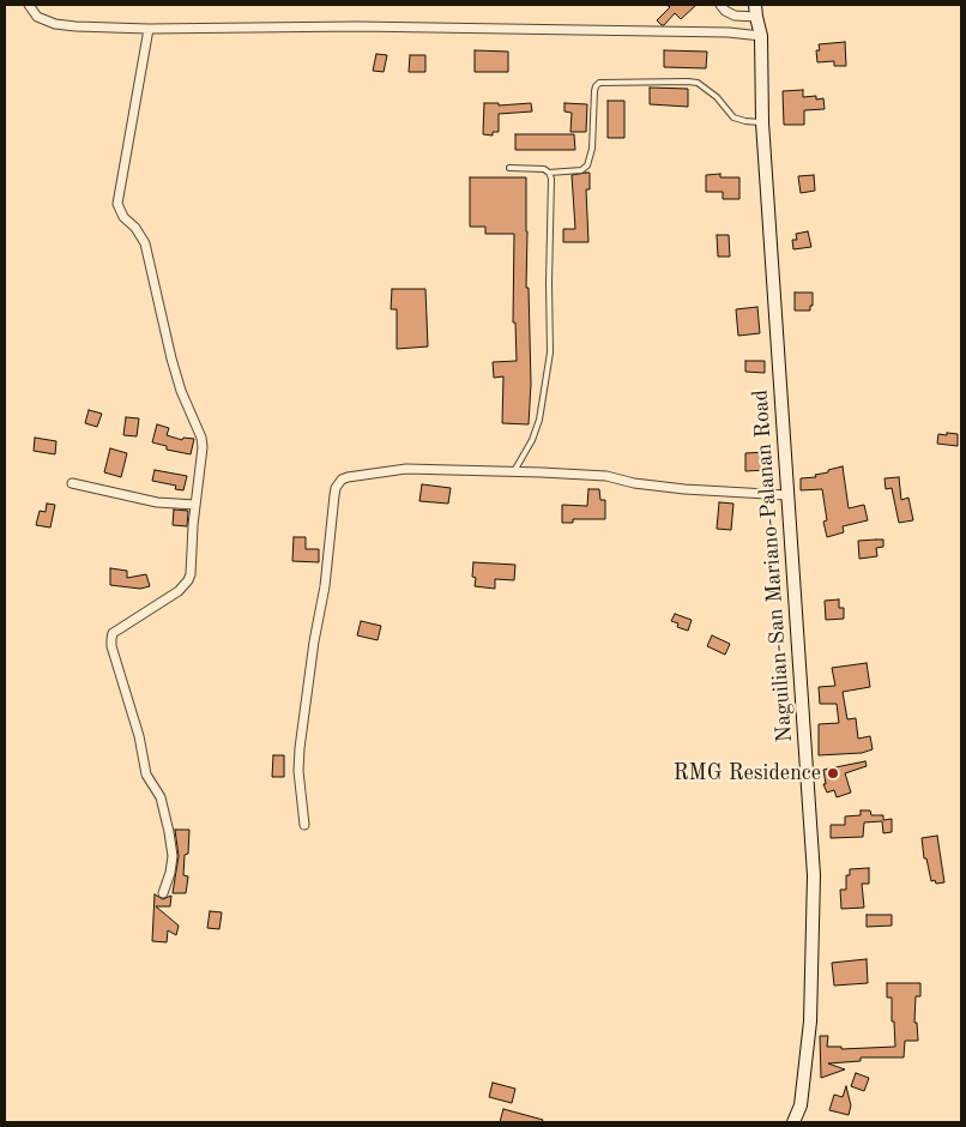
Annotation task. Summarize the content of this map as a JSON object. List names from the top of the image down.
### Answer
{
  "streets": {
    "main road": ["Naguilian-San Mariano-Palanan Road"]
  },
  "places": ["RMG Residence"]
}
